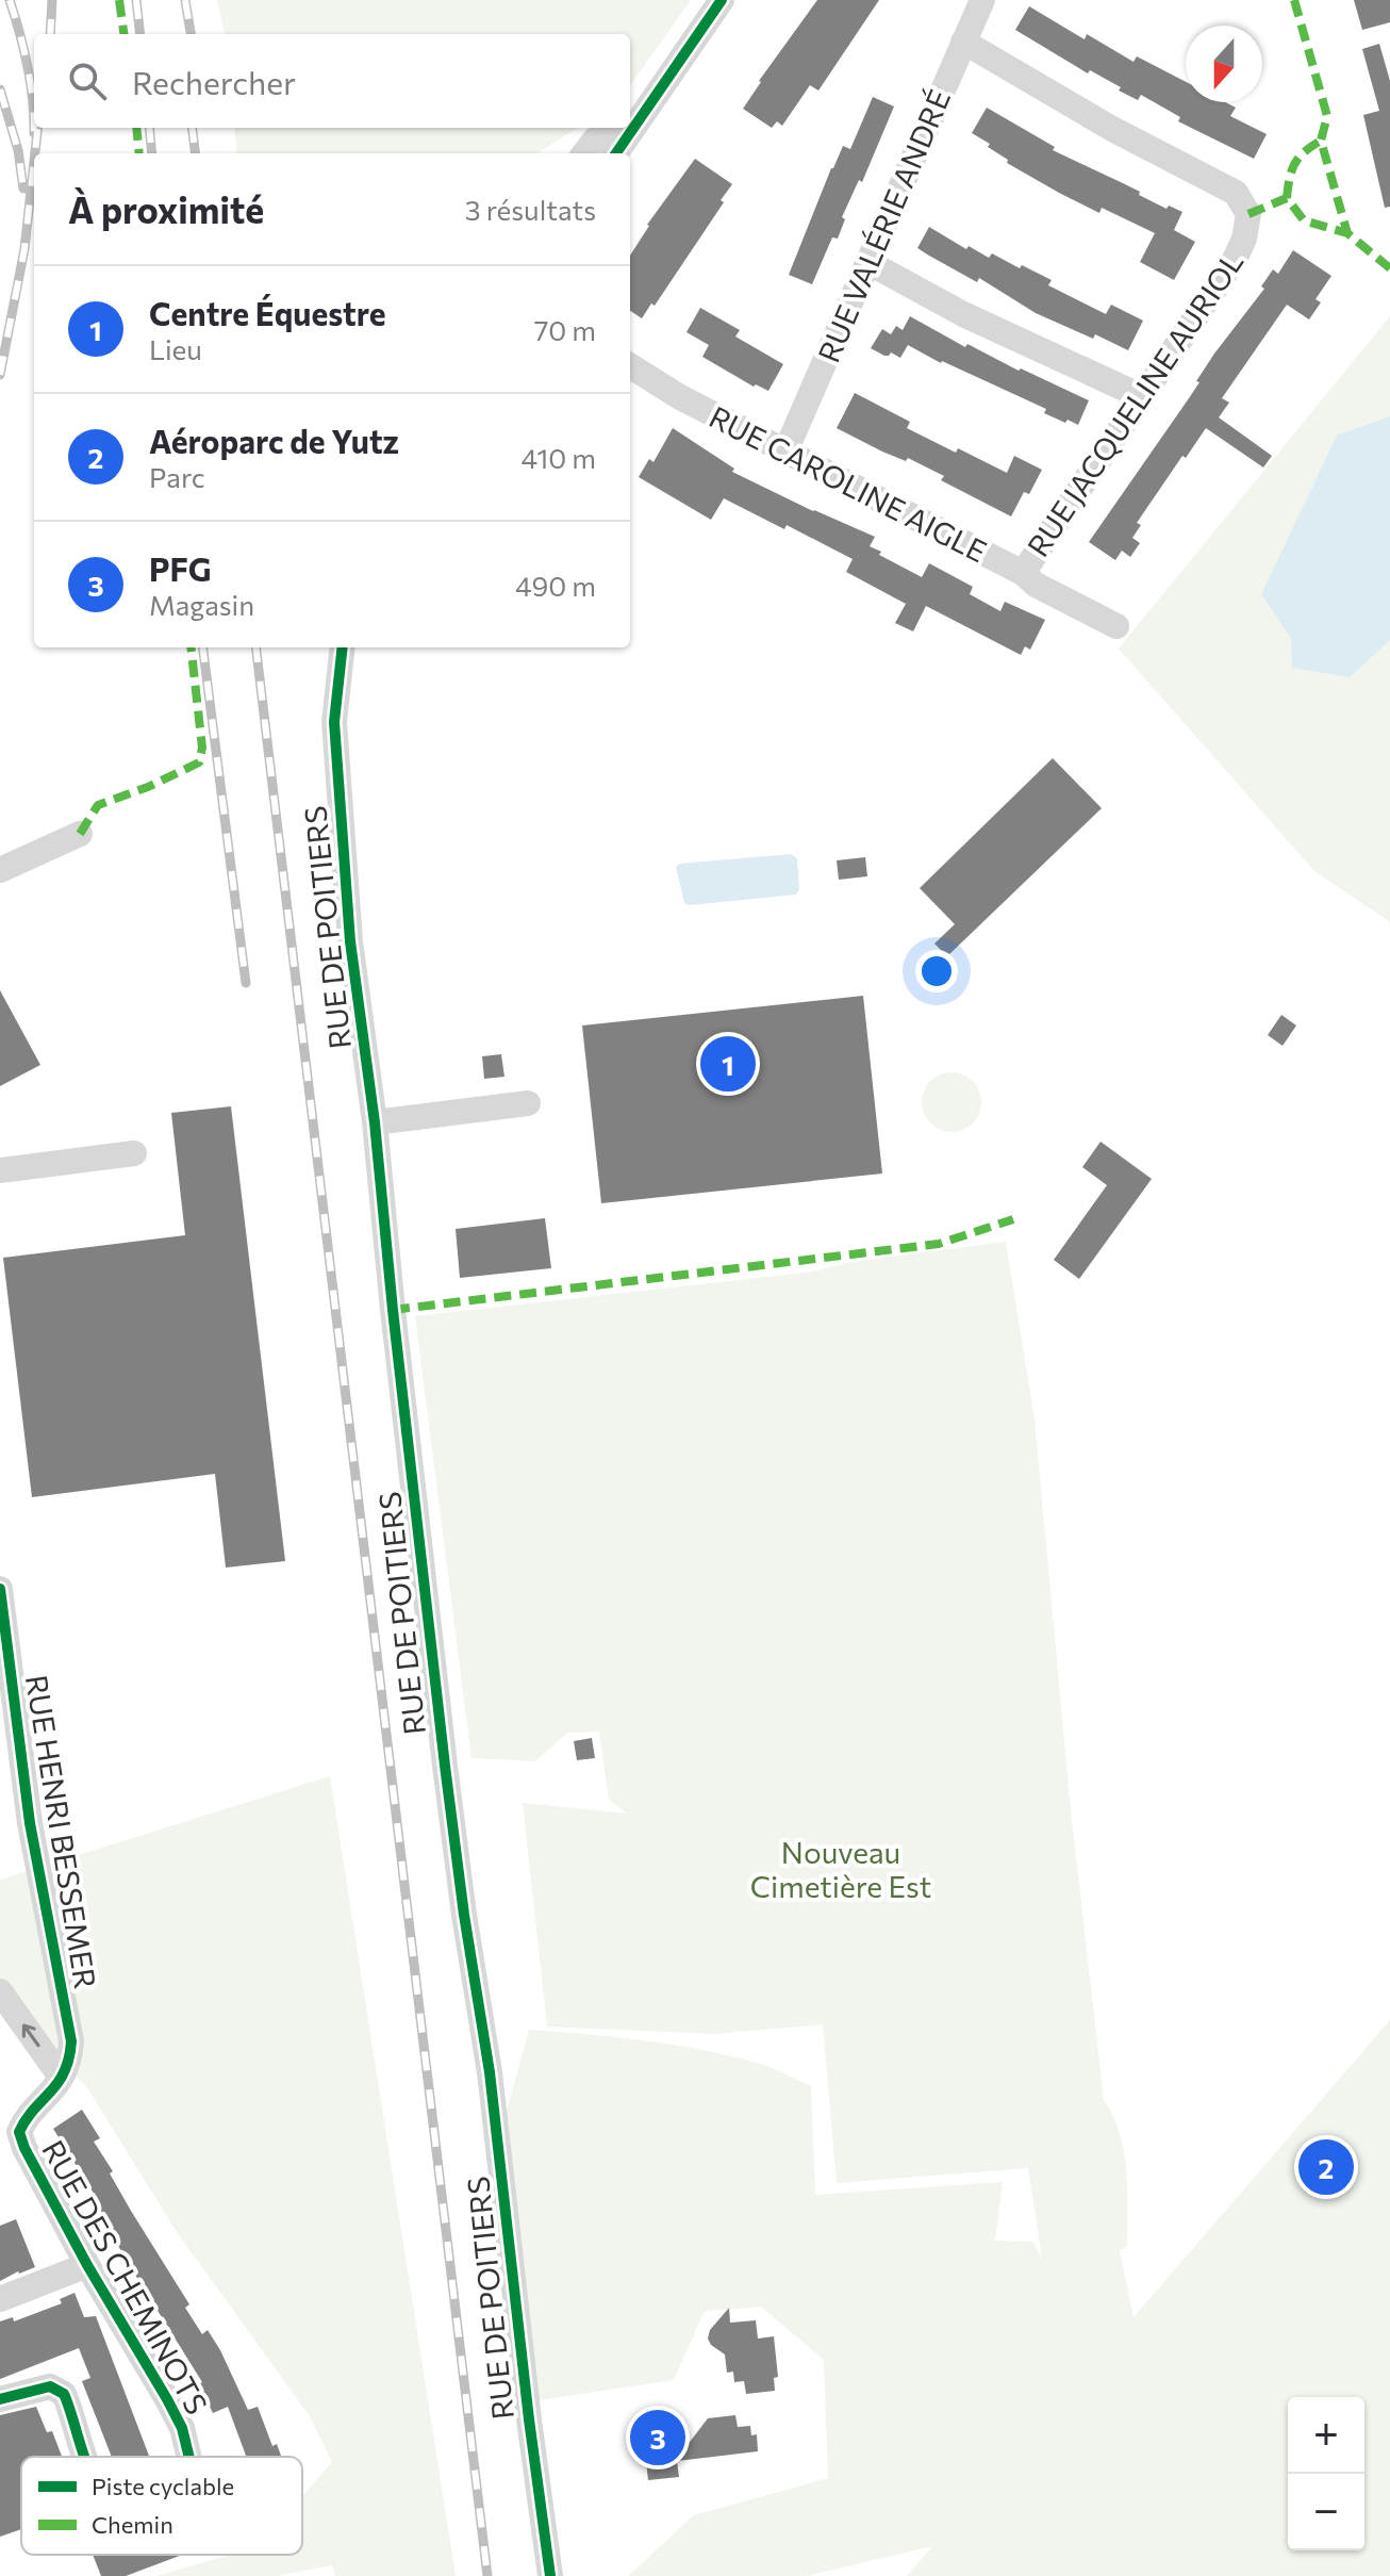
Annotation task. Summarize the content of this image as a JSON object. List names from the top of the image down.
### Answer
{
  "streets": {
    "street": [
      "RUE VALÉRIE ANDRÉ",
      "RUE JACQUELINE AURIOL",
      "RUE CAROLINE AIGLE",
      "RUE DE POITIERS",
      "RUE HENRI BESSEMER",
      "RUE DES CHEMINOTS"
    ]
  },
  "crossings": [
    ["RUE VALÉRIE ANDRÉ", "RUE JACQUELINE AURIOL"],
    ["RUE VALÉRIE ANDRÉ", "RUE CAROLINE AIGLE"],
    ["RUE JACQUELINE AURIOL", "RUE CAROLINE AIGLE"],
    ["RUE HENRI BESSEMER", "RUE DES CHEMINOTS"]
  ],
  "parks": ["Nouveau Cimetière Est"],
  "legend": ["Piste cyclable", "Chemin"],
  "north": "bottom",
  "page": {
    "search": "Rechercher",
    "heading": ["À proximité", "3 résultats"],
    "list": [
      {
        "mark": "1",
        "name": "Centre Équestre",
        "note": "Lieu",
        "value": "70 m"
      },
      {
        "mark": "2",
        "name": "Aéroparc de Yutz",
        "note": "Parc",
        "value": "410 m"
      },
      {
        "mark": "3",
        "name": "PFG",
        "note": "Magasin",
        "value": "490 m"
      }
    ],
    "pins": ["1", "2", "3"],
    "map_buttons": ["+", "−"]
  }
}
